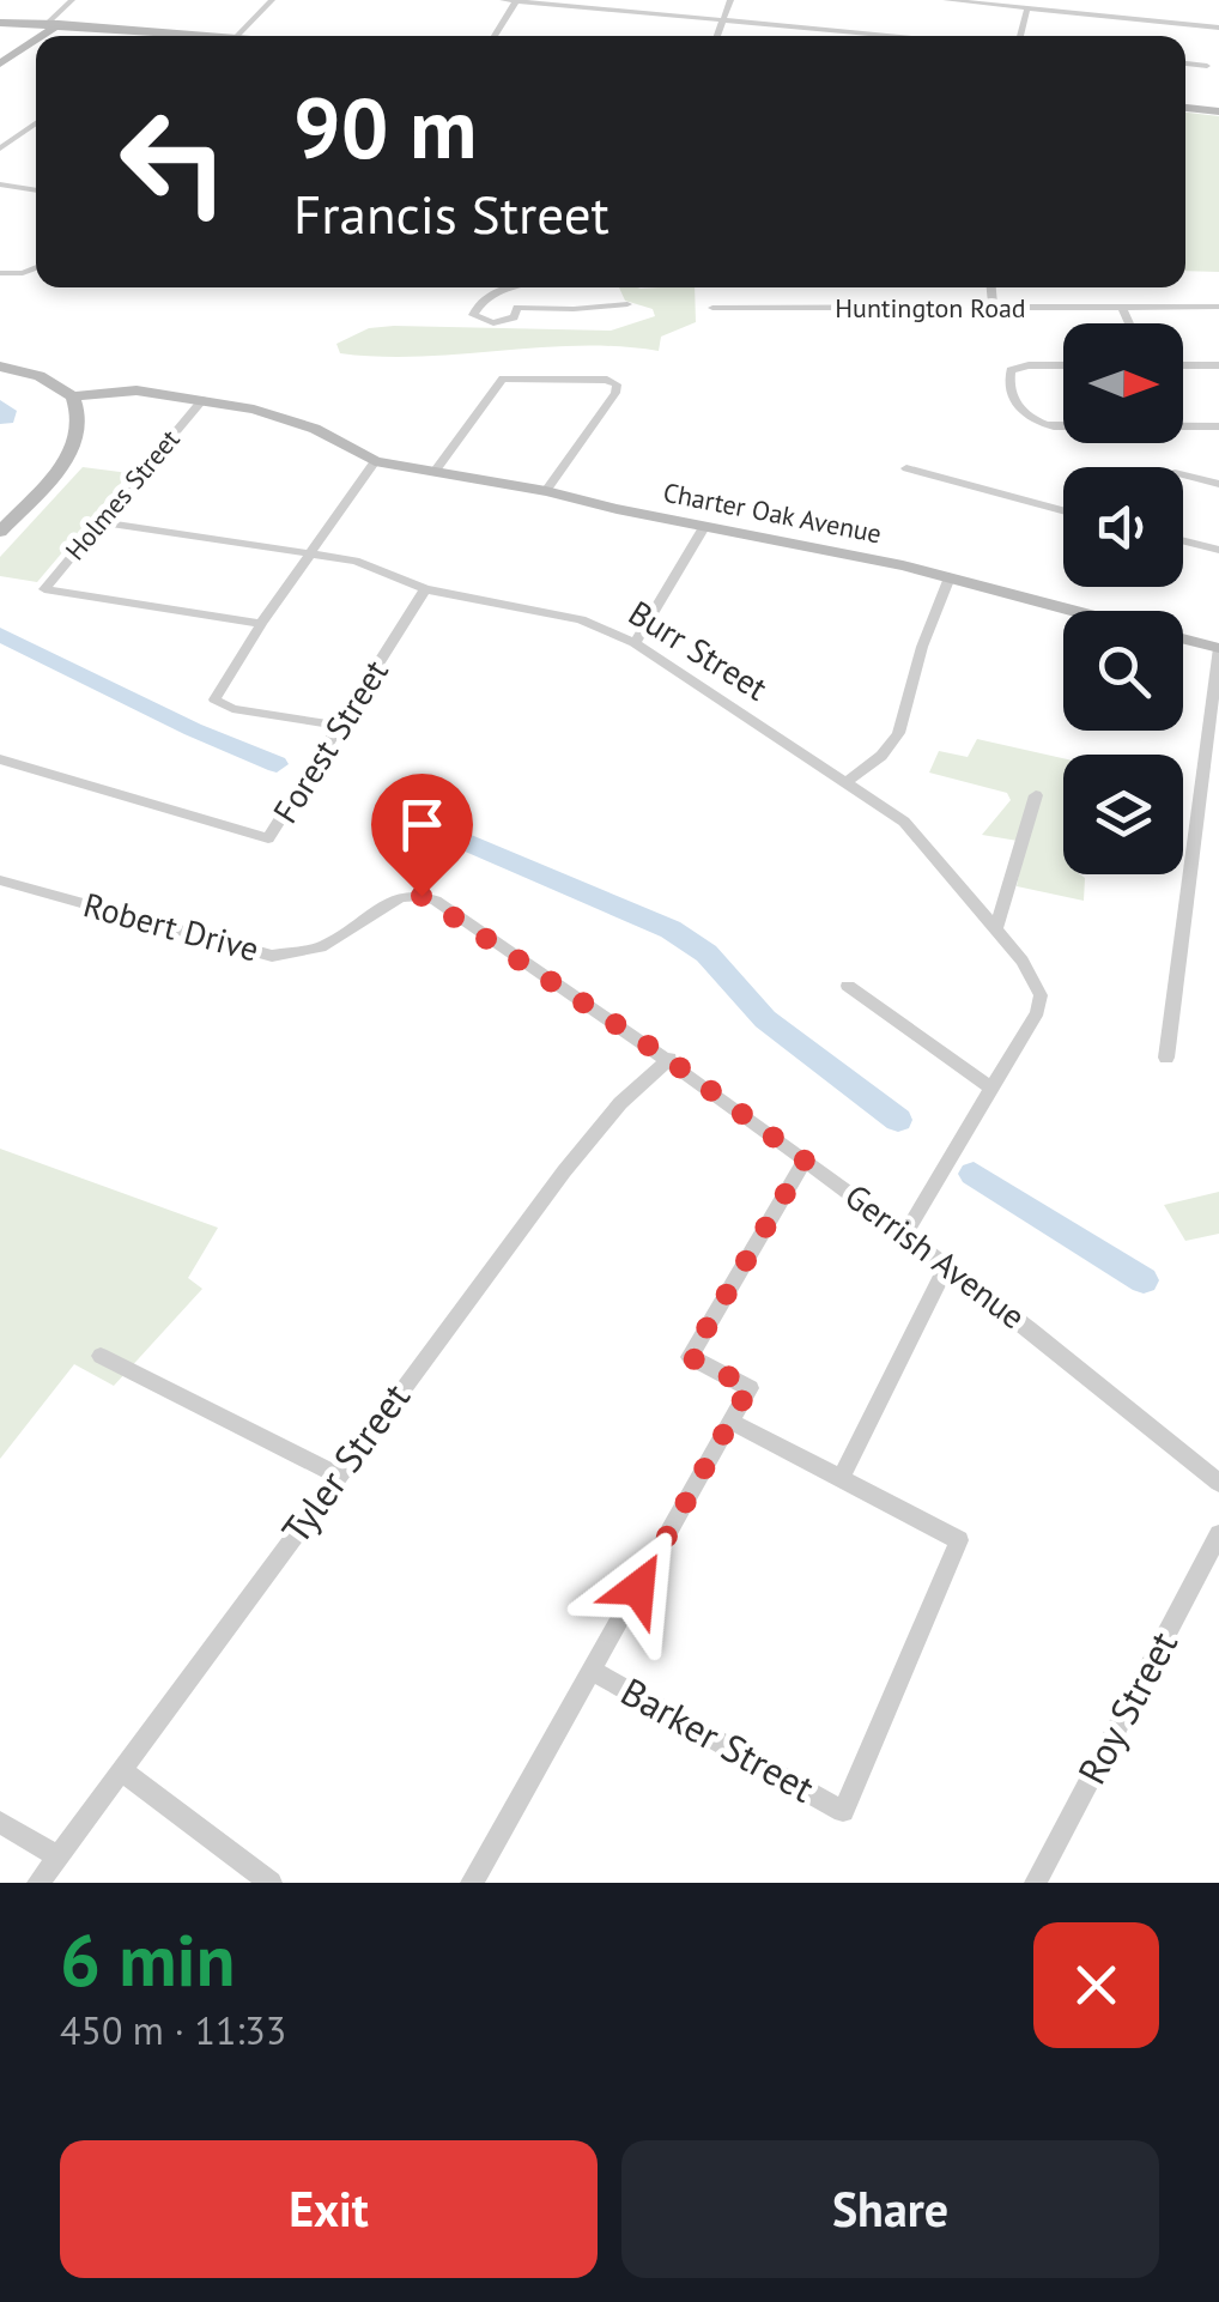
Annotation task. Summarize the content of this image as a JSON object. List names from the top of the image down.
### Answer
{
  "streets": {
    "street": [
      "Huntington Road",
      "Holmes Street",
      "Charter Oak Avenue",
      "Burr Street",
      "Forest Street",
      "Robert Drive",
      "Gerrish Avenue",
      "Tyler Street",
      "Roy Street",
      "Barker Street"
    ]
  },
  "crossings": [
    ["Holmes Street", "Burr Street"],
    ["Burr Street", "Forest Street"],
    ["Burr Street", "Gerrish Avenue"],
    ["Robert Drive", "Gerrish Avenue"],
    ["Gerrish Avenue", "Tyler Street"]
  ],
  "north": "right",
  "page": {
    "turn": ["90 m", "Francis Street"],
    "heading": ["6 min", "450 m · 11:33"],
    "buttons": ["Exit", "Share"]
  }
}
